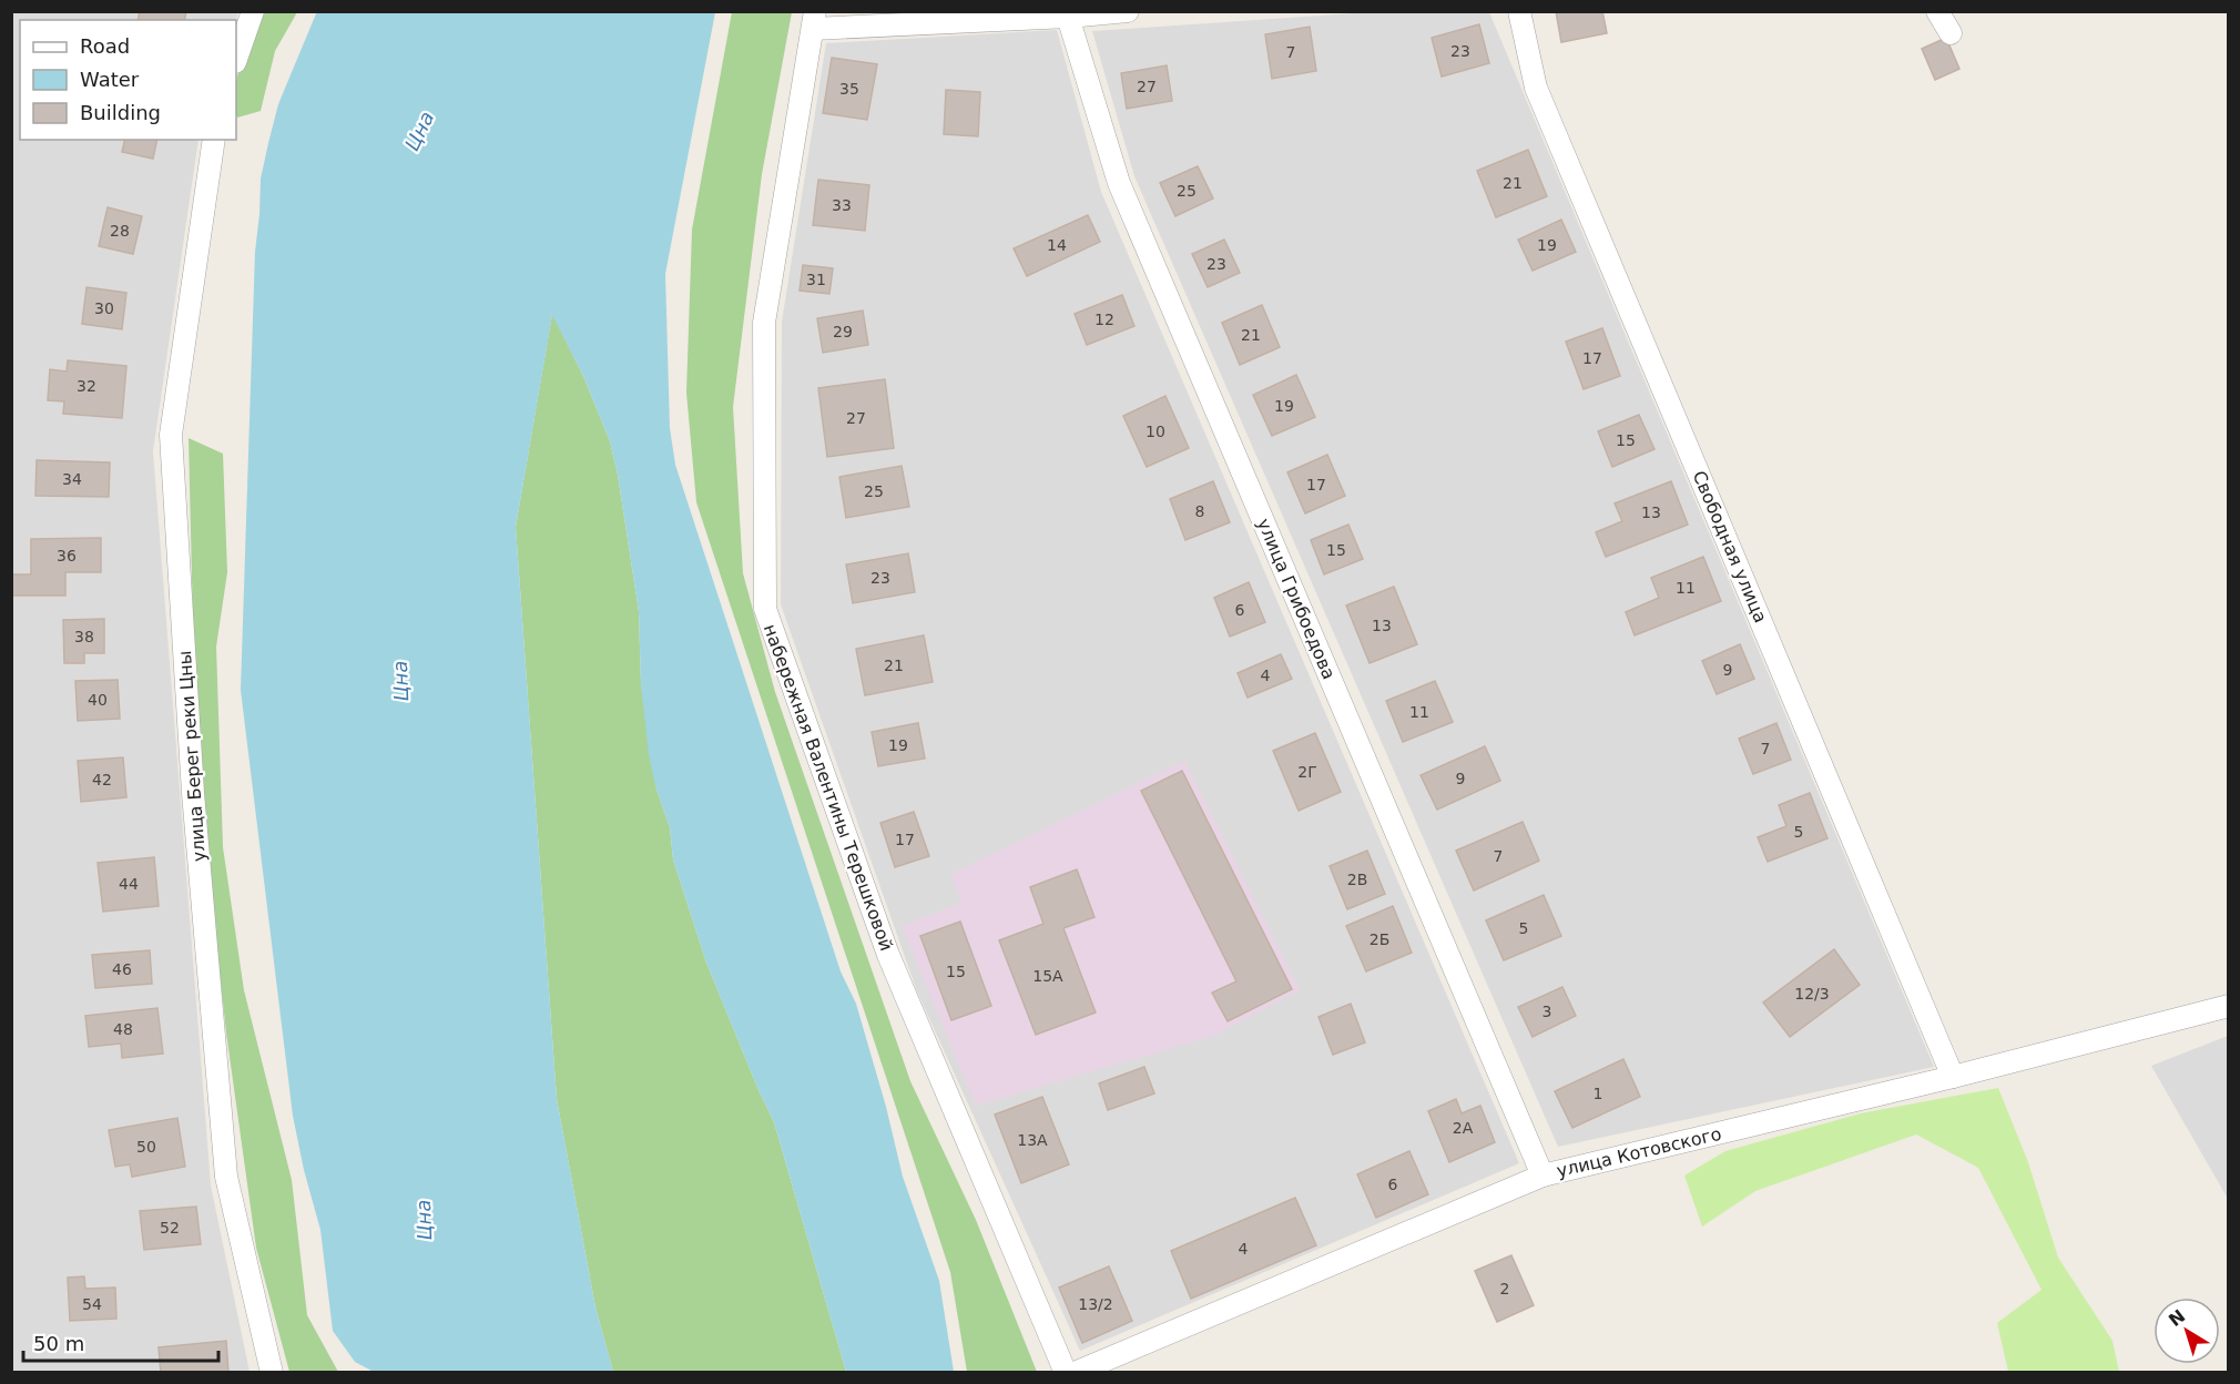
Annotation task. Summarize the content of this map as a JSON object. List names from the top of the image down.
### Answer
{
  "streets": {
    "street": [
      "Свободная улица",
      "улица Грибоедова",
      "улица Берег реки Цны",
      "набережная Валентины Терешковой",
      "улица Котовского"
    ]
  },
  "crossings": [
    ["Свободная улица", "улица Котовского"],
    ["улица Грибоедова", "улица Котовского"]
  ],
  "water": ["Цна"],
  "house_numbers": [
    "23",
    "7",
    "27",
    "35",
    "21",
    "25",
    "33",
    "28",
    "14",
    "19",
    "23",
    "31",
    "30",
    "12",
    "29",
    "21",
    "17",
    "32",
    "19",
    "27",
    "10",
    "15",
    "34",
    "17",
    "25",
    "8",
    "13",
    "15",
    "36",
    "23",
    "11",
    "6",
    "13",
    "38",
    "21",
    "9",
    "4",
    "40",
    "11",
    "19",
    "7",
    "2Г",
    "9",
    "42",
    "5",
    "17",
    "7",
    "2В",
    "44",
    "5",
    "2Б",
    "46",
    "15",
    "15А",
    "12/3",
    "3",
    "48",
    "1",
    "2А",
    "13А",
    "50",
    "6",
    "52",
    "4",
    "2",
    "54",
    "13/2"
  ],
  "legend": ["Road", "Water", "Building"],
  "scale_bar": "50 m",
  "north": "top left"
}
